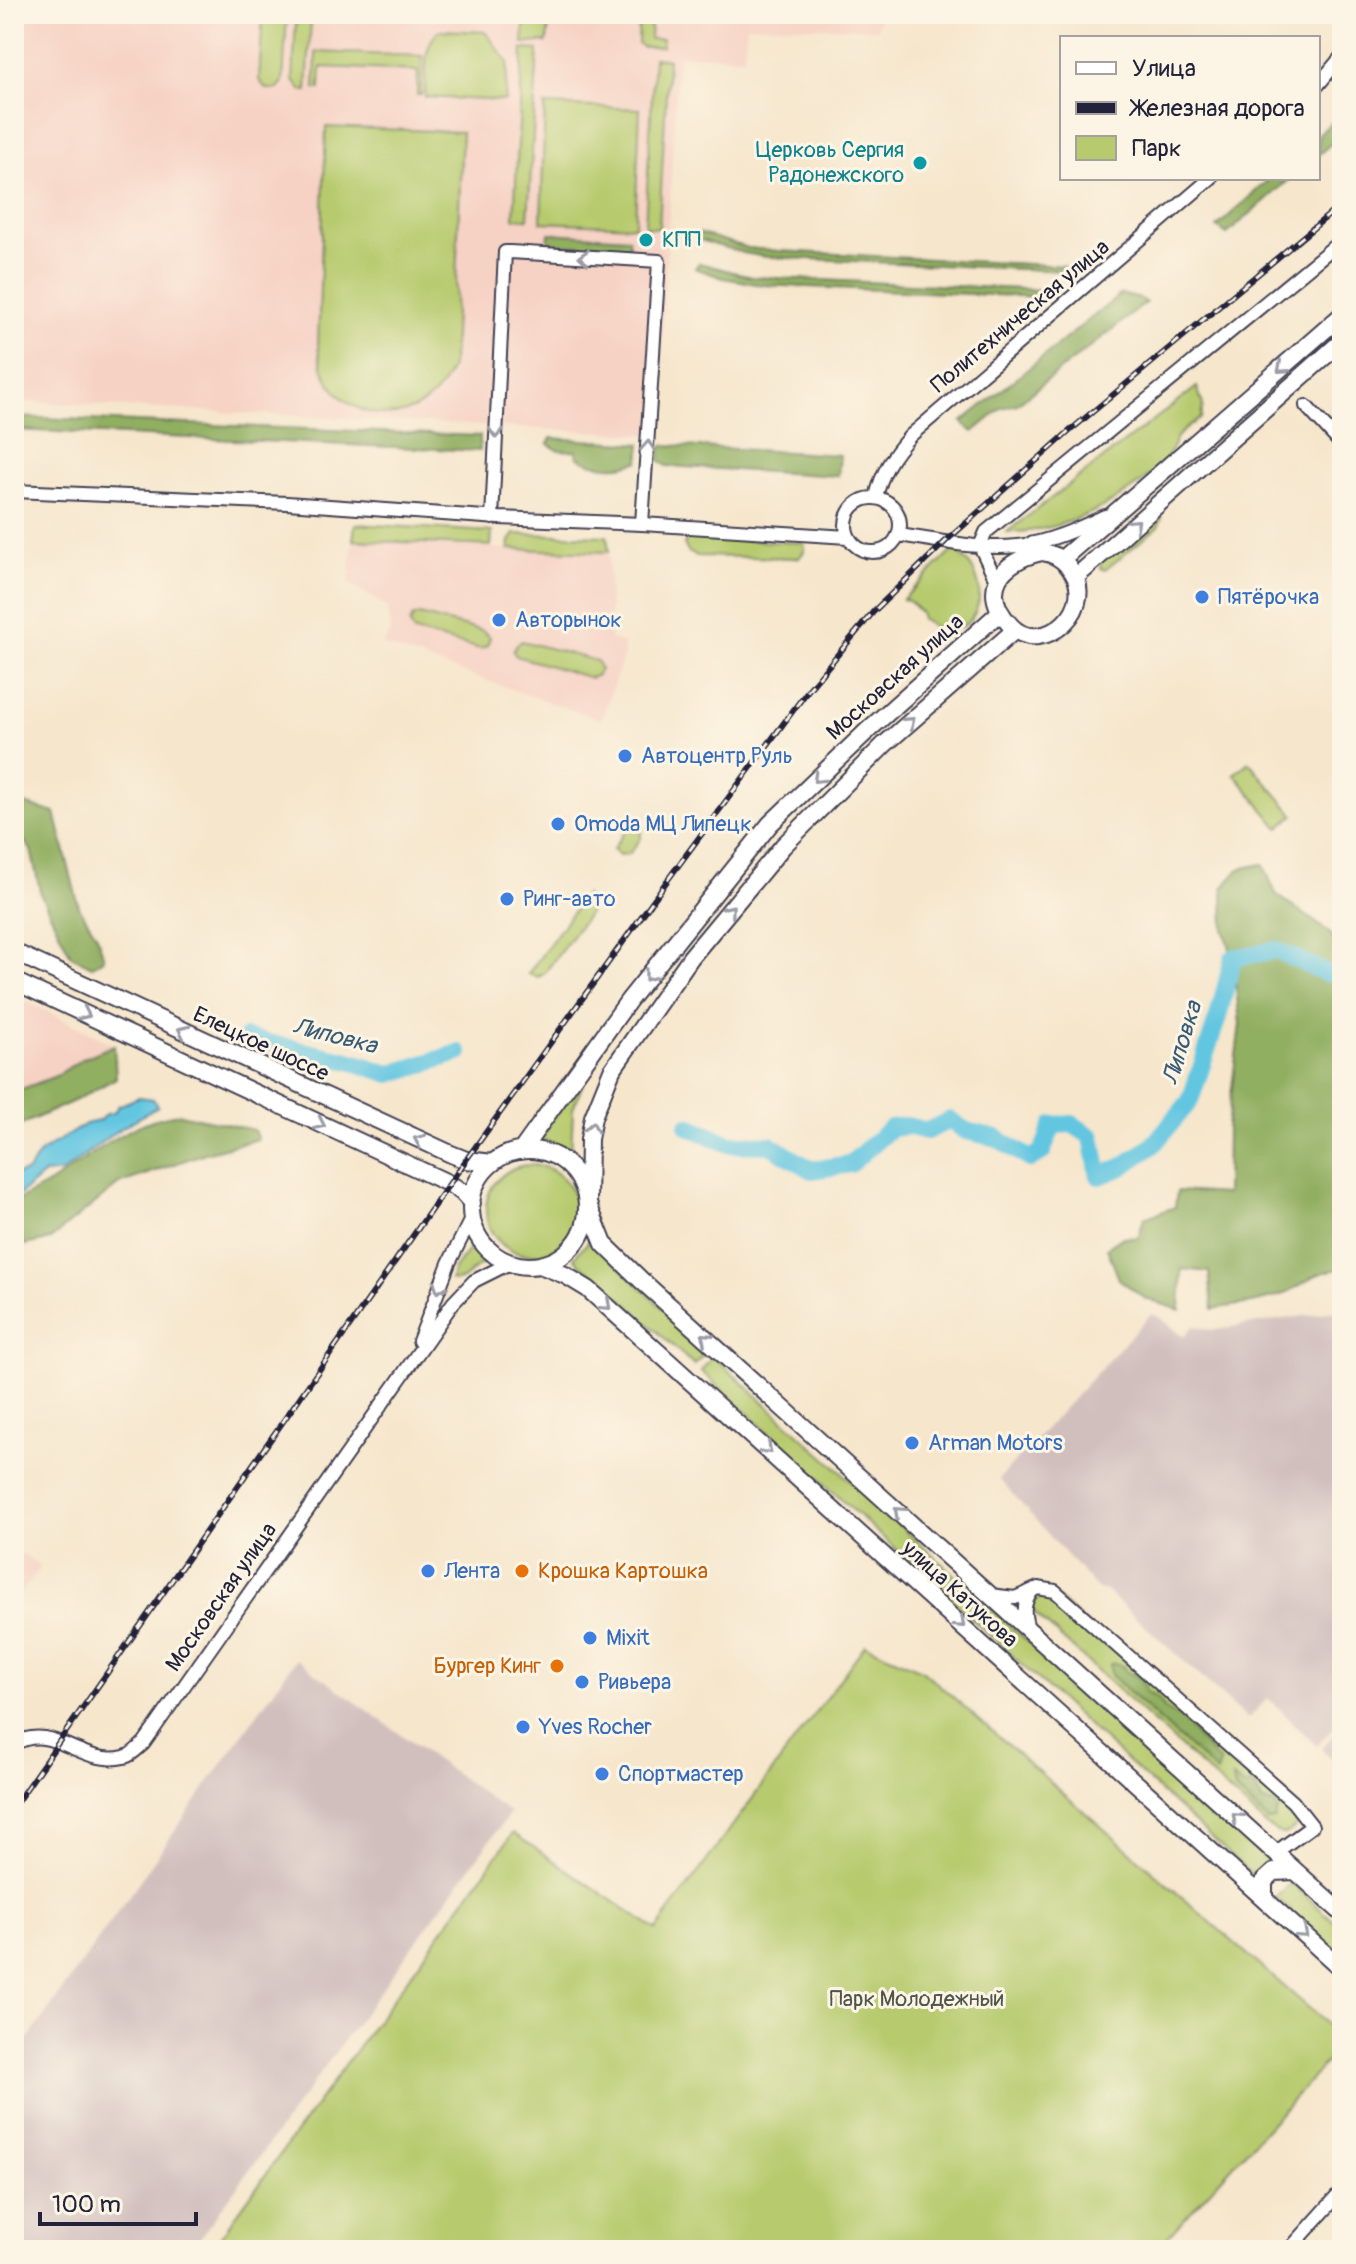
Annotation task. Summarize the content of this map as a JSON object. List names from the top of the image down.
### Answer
{
  "streets": {
    "main road": ["Московская улица", "Елецкое шоссе", "улица Катукова"],
    "street": ["Политехническая улица"]
  },
  "crossings": [
    ["Московская улица", "Елецкое шоссе"],
    ["Московская улица", "улица Катукова"],
    ["Елецкое шоссе", "улица Катукова"]
  ],
  "water": ["Липовка"],
  "parks": ["Парк Молодежный"],
  "places": [
    "Церковь Сергия Радонежского",
    "КПП",
    "Пятёрочка",
    "Авторынок",
    "Автоцентр Руль",
    "Omoda МЦ Липецк",
    "Ринг-авто",
    "Arman Motors",
    "Лента",
    "Крошка Картошка",
    "Mixit",
    "Бургер Кинг",
    "Ривьера",
    "Yves Rocher",
    "Спортмастер"
  ],
  "legend": ["Улица", "Железная дорога", "Парк"],
  "scale_bar": "100 m"
}
